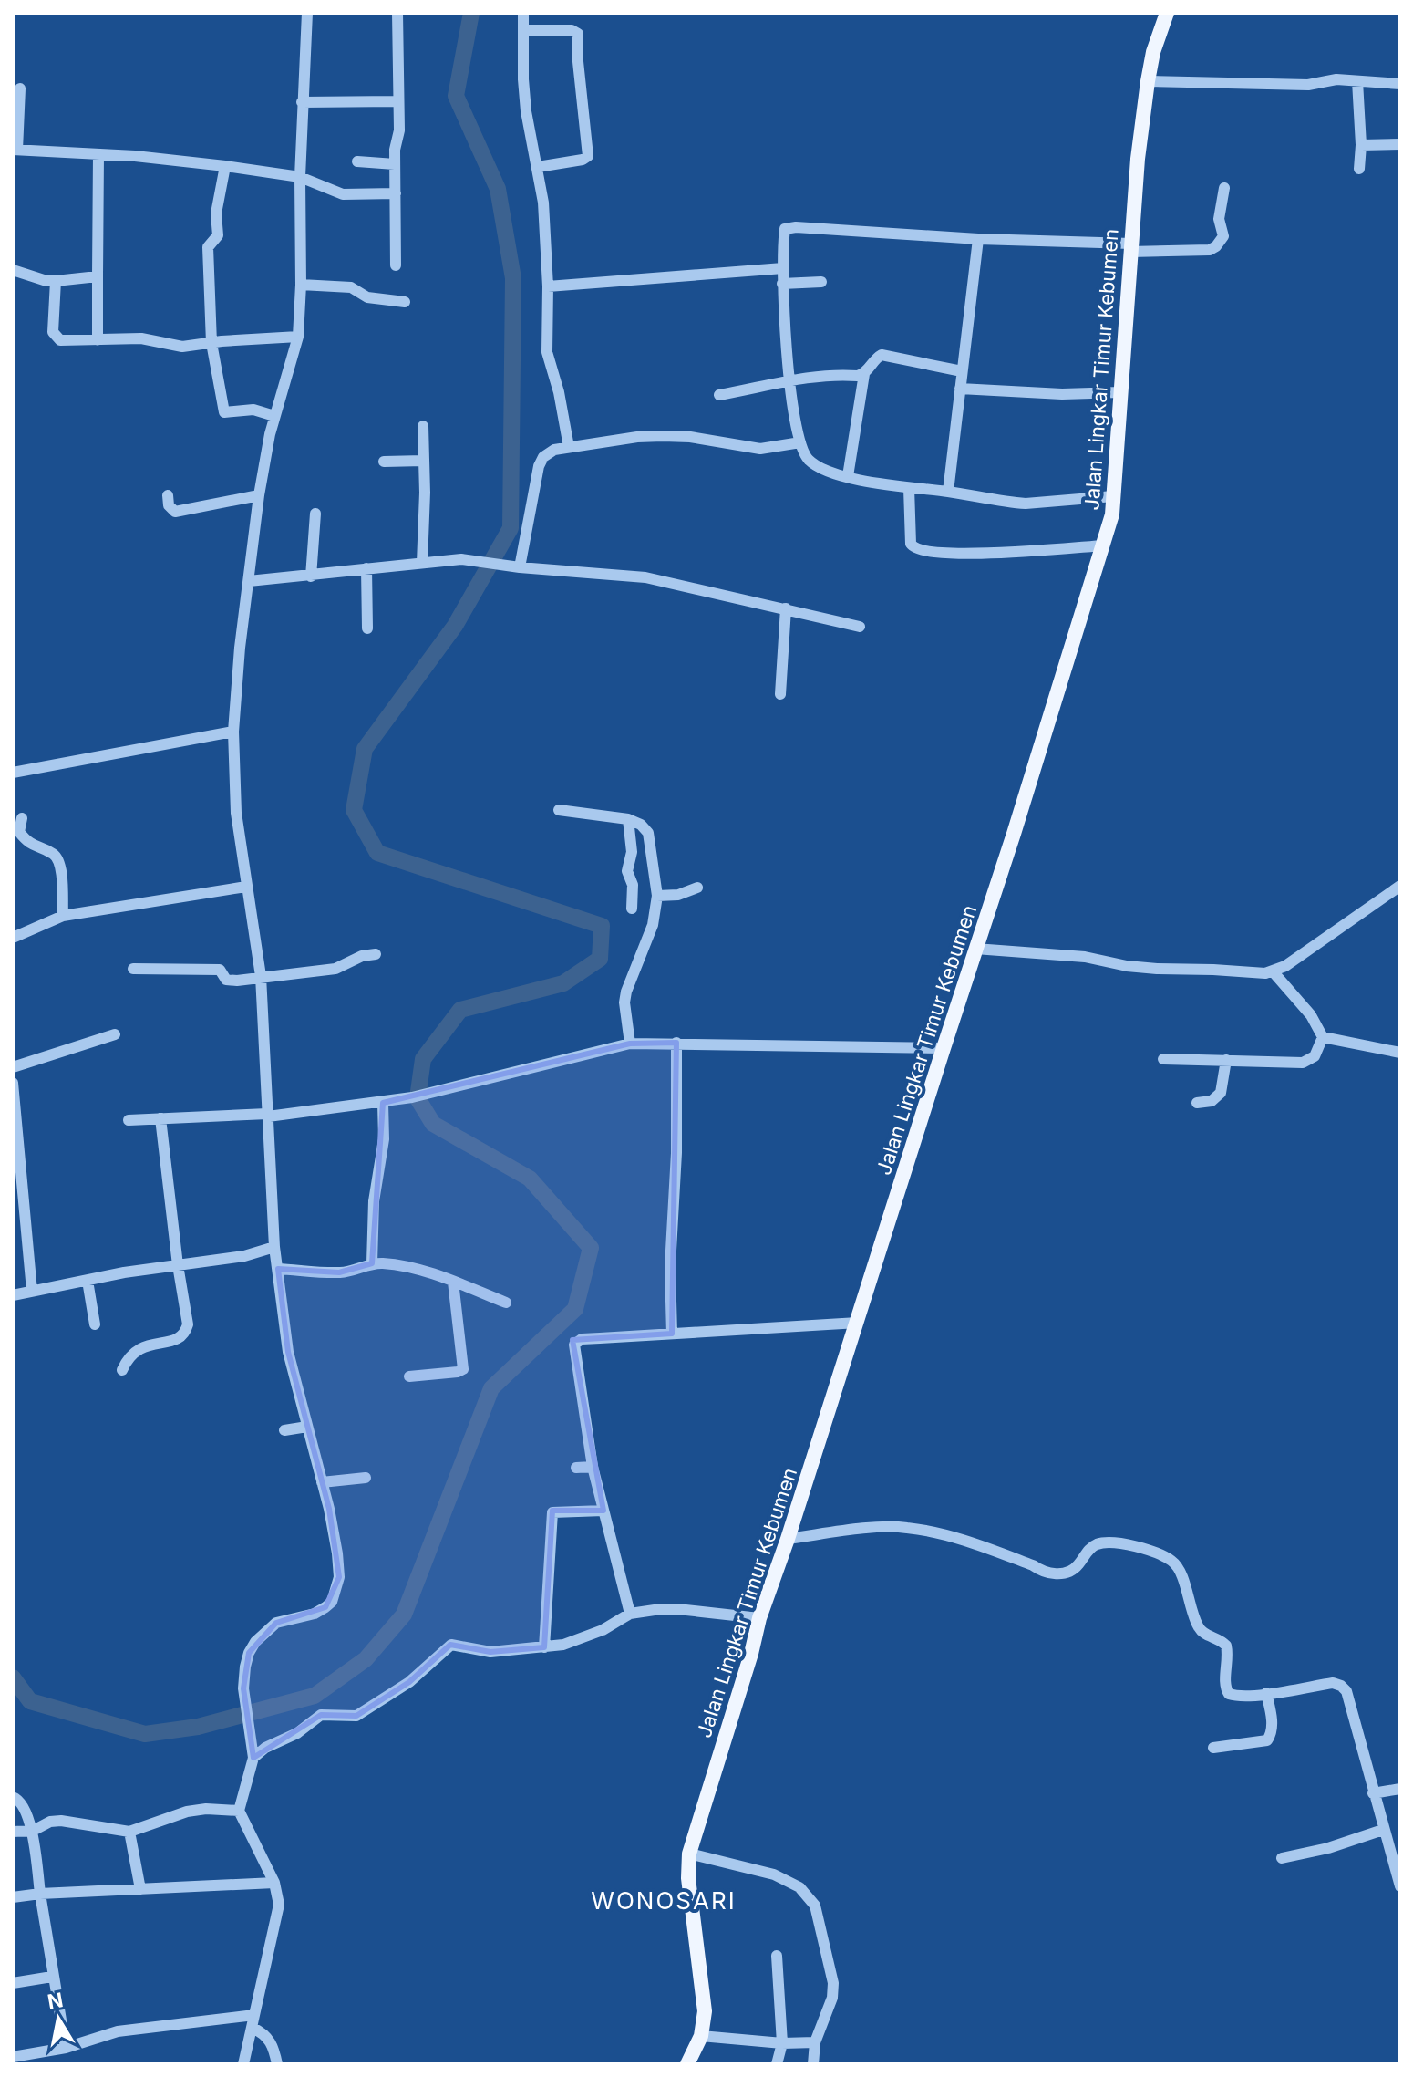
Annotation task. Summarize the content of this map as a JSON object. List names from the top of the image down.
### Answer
{
  "streets": {
    "main road": ["Jalan Lingkar Timur Kebumen"]
  },
  "districts": ["WONOSARI"],
  "north": "top"
}
